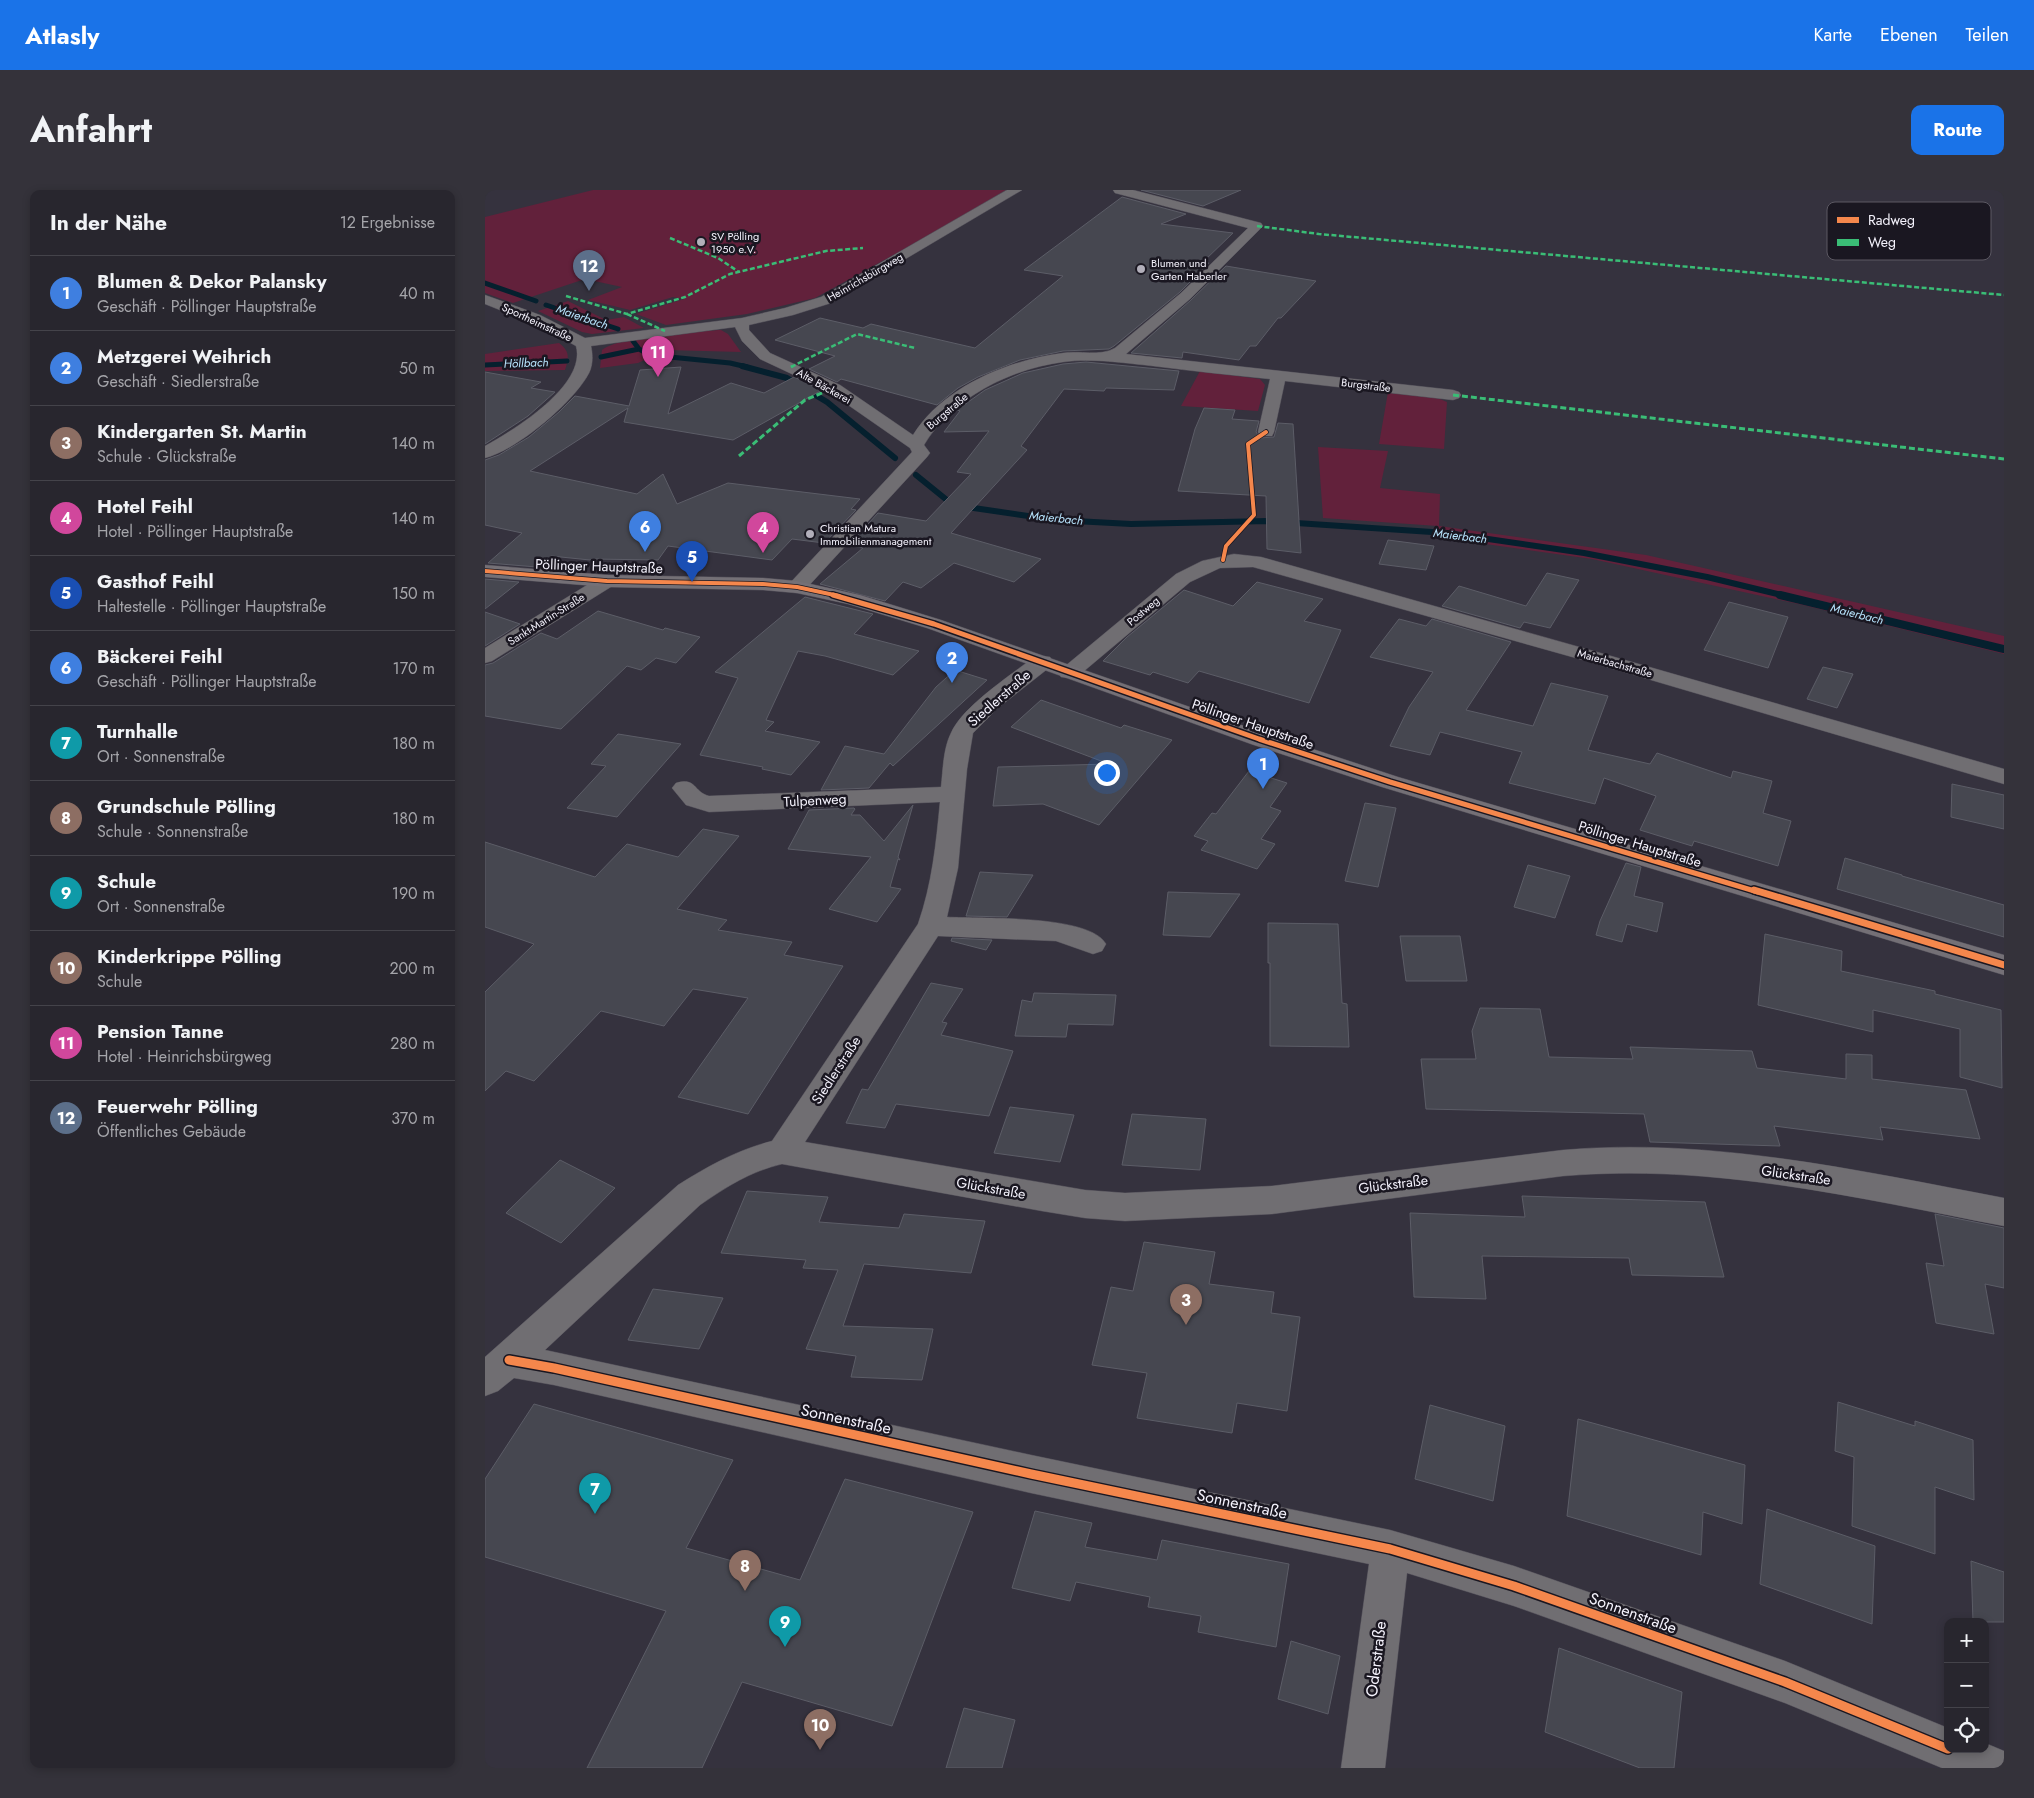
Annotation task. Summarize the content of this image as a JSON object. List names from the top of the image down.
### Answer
{
  "streets": {
    "street": [
      "Heinrichsbürgweg",
      "Sportheimstraße",
      "Burgstraße",
      "Alte Bäckerei",
      "Pöllinger Hauptstraße",
      "Postweg",
      "Sankt-Martin-Straße",
      "Maierbachstraße",
      "Siedlerstraße",
      "Tulpenweg",
      "Glückstraße",
      "Sonnenstraße",
      "Oderstraße"
    ]
  },
  "crossings": [
    ["Heinrichsbürgweg", "Sportheimstraße"],
    ["Heinrichsbürgweg", "Alte Bäckerei"],
    ["Burgstraße", "Alte Bäckerei"],
    ["Burgstraße", "Pöllinger Hauptstraße"],
    ["Pöllinger Hauptstraße", "Postweg"],
    ["Pöllinger Hauptstraße", "Sankt-Martin-Straße"],
    ["Pöllinger Hauptstraße", "Siedlerstraße"],
    ["Postweg", "Maierbachstraße"],
    ["Siedlerstraße", "Tulpenweg"],
    ["Siedlerstraße", "Glückstraße"],
    ["Sonnenstraße", "Oderstraße"]
  ],
  "water": ["Maierbach", "Höllbach"],
  "places": ["SV Pölling 1950 e.V.", "Blumen und Garten Haberler", "Christian Matura Immobilienmanagement"],
  "legend": ["Radweg", "Weg"],
  "page": {
    "header": "Atlasly",
    "nav": ["Karte", "Ebenen", "Teilen"],
    "title": "Anfahrt",
    "buttons": "Route",
    "heading": ["In der Nähe", "12 Ergebnisse"],
    "pins": [
      "12",
      "11",
      "6",
      "4",
      "5",
      "2",
      "1",
      "3",
      "7",
      "8",
      "9",
      "10"
    ],
    "list": [
      {
        "mark": "1",
        "name": "Blumen & Dekor Palansky",
        "note": "Geschäft · Pöllinger Hauptstraße",
        "value": "40 m"
      },
      {
        "mark": "2",
        "name": "Metzgerei Weihrich",
        "note": "Geschäft · Siedlerstraße",
        "value": "50 m"
      },
      {
        "mark": "3",
        "name": "Kindergarten St. Martin",
        "note": "Schule · Glückstraße",
        "value": "140 m"
      },
      {
        "mark": "4",
        "name": "Hotel Feihl",
        "note": "Hotel · Pöllinger Hauptstraße",
        "value": "140 m"
      },
      {
        "mark": "5",
        "name": "Gasthof Feihl",
        "note": "Haltestelle · Pöllinger Hauptstraße",
        "value": "150 m"
      },
      {
        "mark": "6",
        "name": "Bäckerei Feihl",
        "note": "Geschäft · Pöllinger Hauptstraße",
        "value": "170 m"
      },
      {
        "mark": "7",
        "name": "Turnhalle",
        "note": "Ort · Sonnenstraße",
        "value": "180 m"
      },
      {
        "mark": "8",
        "name": "Grundschule Pölling",
        "note": "Schule · Sonnenstraße",
        "value": "180 m"
      },
      {
        "mark": "9",
        "name": "Schule",
        "note": "Ort · Sonnenstraße",
        "value": "190 m"
      },
      {
        "mark": "10",
        "name": "Kinderkrippe Pölling",
        "note": "Schule",
        "value": "200 m"
      },
      {
        "mark": "11",
        "name": "Pension Tanne",
        "note": "Hotel · Heinrichsbürgweg",
        "value": "280 m"
      },
      {
        "mark": "12",
        "name": "Feuerwehr Pölling",
        "note": "Öffentliches Gebäude",
        "value": "370 m"
      }
    ],
    "map_buttons": ["+", "−"]
  }
}
